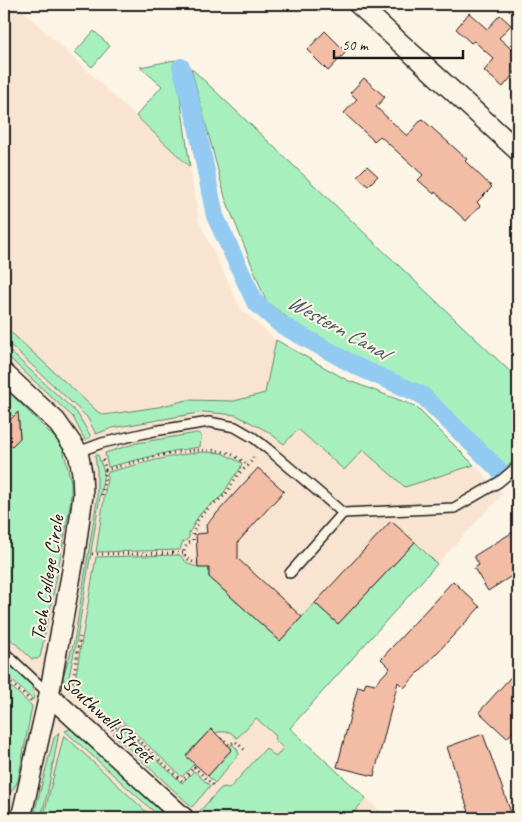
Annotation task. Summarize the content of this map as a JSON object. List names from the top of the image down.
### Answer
{
  "streets": {
    "street": ["Tech College Circle", "Southwell Street"]
  },
  "crossings": [
    ["Tech College Circle", "Southwell Street"]
  ],
  "water": ["Western Canal"],
  "scale_bar": "50 m"
}
